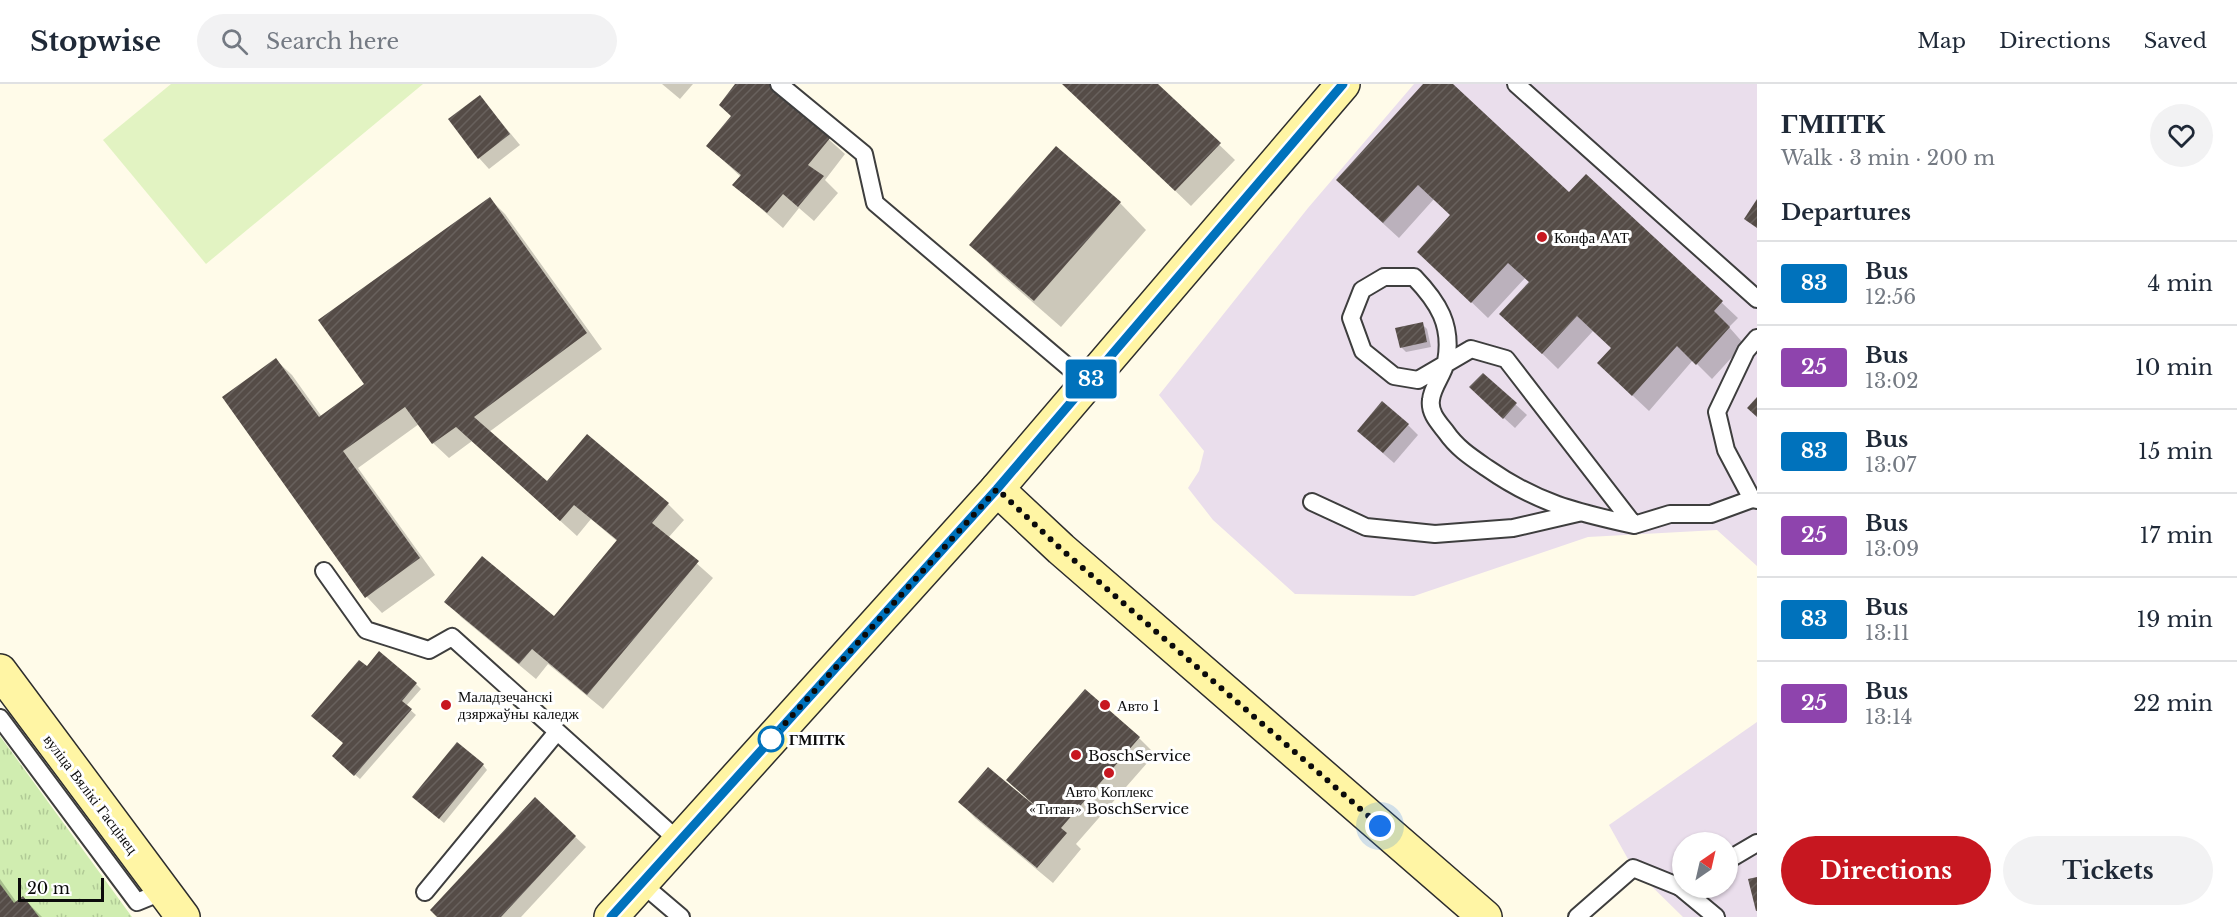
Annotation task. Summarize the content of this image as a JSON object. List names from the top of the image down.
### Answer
{
  "streets": {
    "street": ["вуліца Вялікі Гасцінец"]
  },
  "places": [
    "Конфа ААТ",
    "Маладзечанскі дзяржаўны каледж",
    "Авто 1",
    "ГМПТК",
    "BoschService",
    "Авто Коплекс «Титан» BoschService"
  ],
  "lines": ["bus line 83"],
  "scale_bar": "20 m",
  "north": "top right",
  "page": {
    "header": "Stopwise",
    "search": "Search here",
    "nav": ["Map", "Directions", "Saved"],
    "on_map": "83",
    "heading": [
      ["ГМПТК", "Walk · 3 min · 200 m"],
      "Departures"
    ],
    "list": [
      {
        "mark": "83",
        "name": "Bus",
        "note": "12:56",
        "value": "4 min"
      },
      {
        "mark": "25",
        "name": "Bus",
        "note": "13:02",
        "value": "10 min"
      },
      {
        "mark": "83",
        "name": "Bus",
        "note": "13:07",
        "value": "15 min"
      },
      {
        "mark": "25",
        "name": "Bus",
        "note": "13:09",
        "value": "17 min"
      },
      {
        "mark": "83",
        "name": "Bus",
        "note": "13:11",
        "value": "19 min"
      },
      {
        "mark": "25",
        "name": "Bus",
        "note": "13:14",
        "value": "22 min"
      }
    ],
    "buttons": ["Directions", "Tickets"],
    "scale": "20 m"
  }
}
